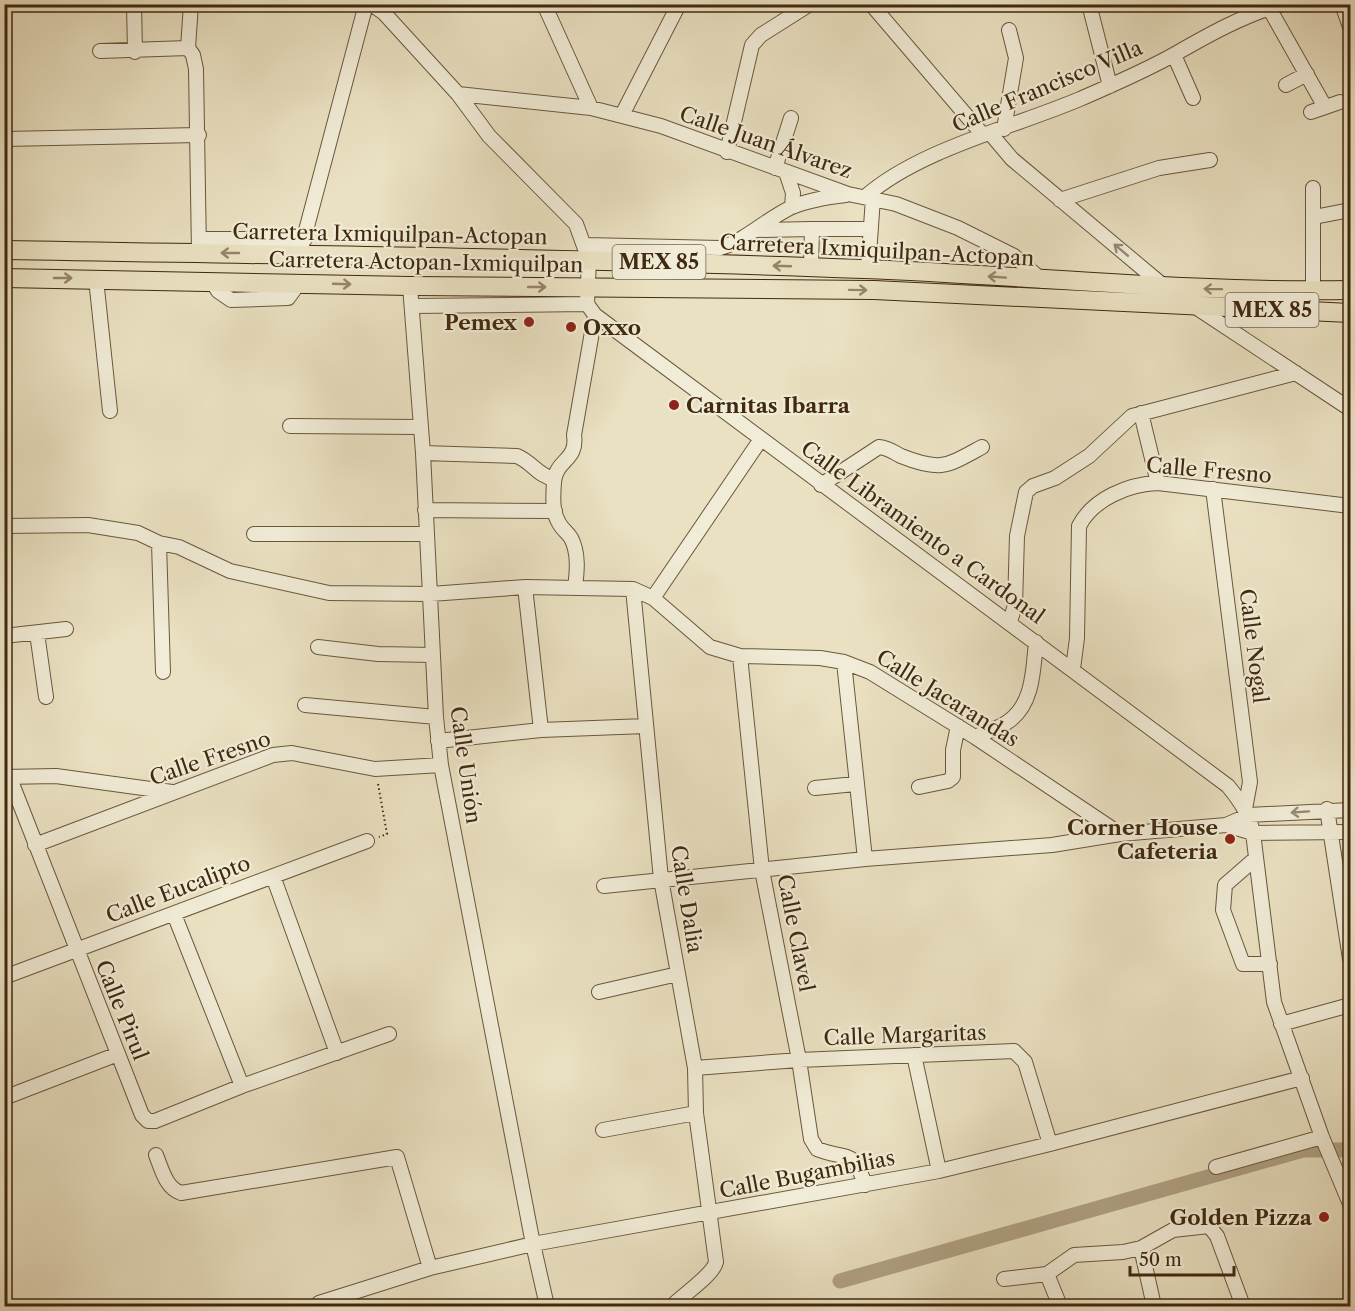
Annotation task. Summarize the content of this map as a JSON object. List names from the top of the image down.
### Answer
{
  "streets": {
    "main road": ["Carretera Ixmiquilpan-Actopan", "Carretera Actopan-Ixmiquilpan", "MEX 85"],
    "street": [
      "Calle Francisco Villa",
      "Calle Juan Álvarez",
      "Calle Fresno",
      "Calle Libramiento a Cardonal",
      "Calle Nogal",
      "Calle Jacarandas",
      "Calle Unión",
      "Calle Eucalipto",
      "Calle Dalia",
      "Calle Clavel",
      "Calle Pirul",
      "Calle Margaritas",
      "Calle Bugambilias"
    ]
  },
  "crossings": [
    ["Calle Francisco Villa", "Calle Juan Álvarez"],
    ["Calle Juan Álvarez", "Carretera Ixmiquilpan-Actopan"],
    ["Carretera Actopan-Ixmiquilpan", "Calle Libramiento a Cardonal"],
    ["Carretera Actopan-Ixmiquilpan", "Calle Unión"],
    ["Calle Fresno", "Calle Libramiento a Cardonal"],
    ["Calle Fresno", "Calle Nogal"],
    ["Calle Fresno", "Calle Unión"],
    ["Calle Fresno", "Calle Pirul"],
    ["Calle Libramiento a Cardonal", "Calle Nogal"],
    ["Calle Jacarandas", "Calle Unión"],
    ["Calle Jacarandas", "Calle Dalia"],
    ["Calle Jacarandas", "Calle Clavel"],
    ["Calle Unión", "Calle Bugambilias"],
    ["Calle Eucalipto", "Calle Pirul"],
    ["Calle Dalia", "Calle Margaritas"],
    ["Calle Dalia", "Calle Bugambilias"],
    ["Calle Clavel", "Calle Margaritas"],
    ["Calle Clavel", "Calle Bugambilias"],
    ["Calle Margaritas", "Calle Bugambilias"]
  ],
  "one_way": ["Carretera Ixmiquilpan-Actopan", "Carretera Actopan-Ixmiquilpan"],
  "places": [
    "Pemex",
    "Oxxo",
    "Carnitas Ibarra",
    "Corner House Cafeteria",
    "Golden Pizza"
  ],
  "scale_bar": "50 m"
}
